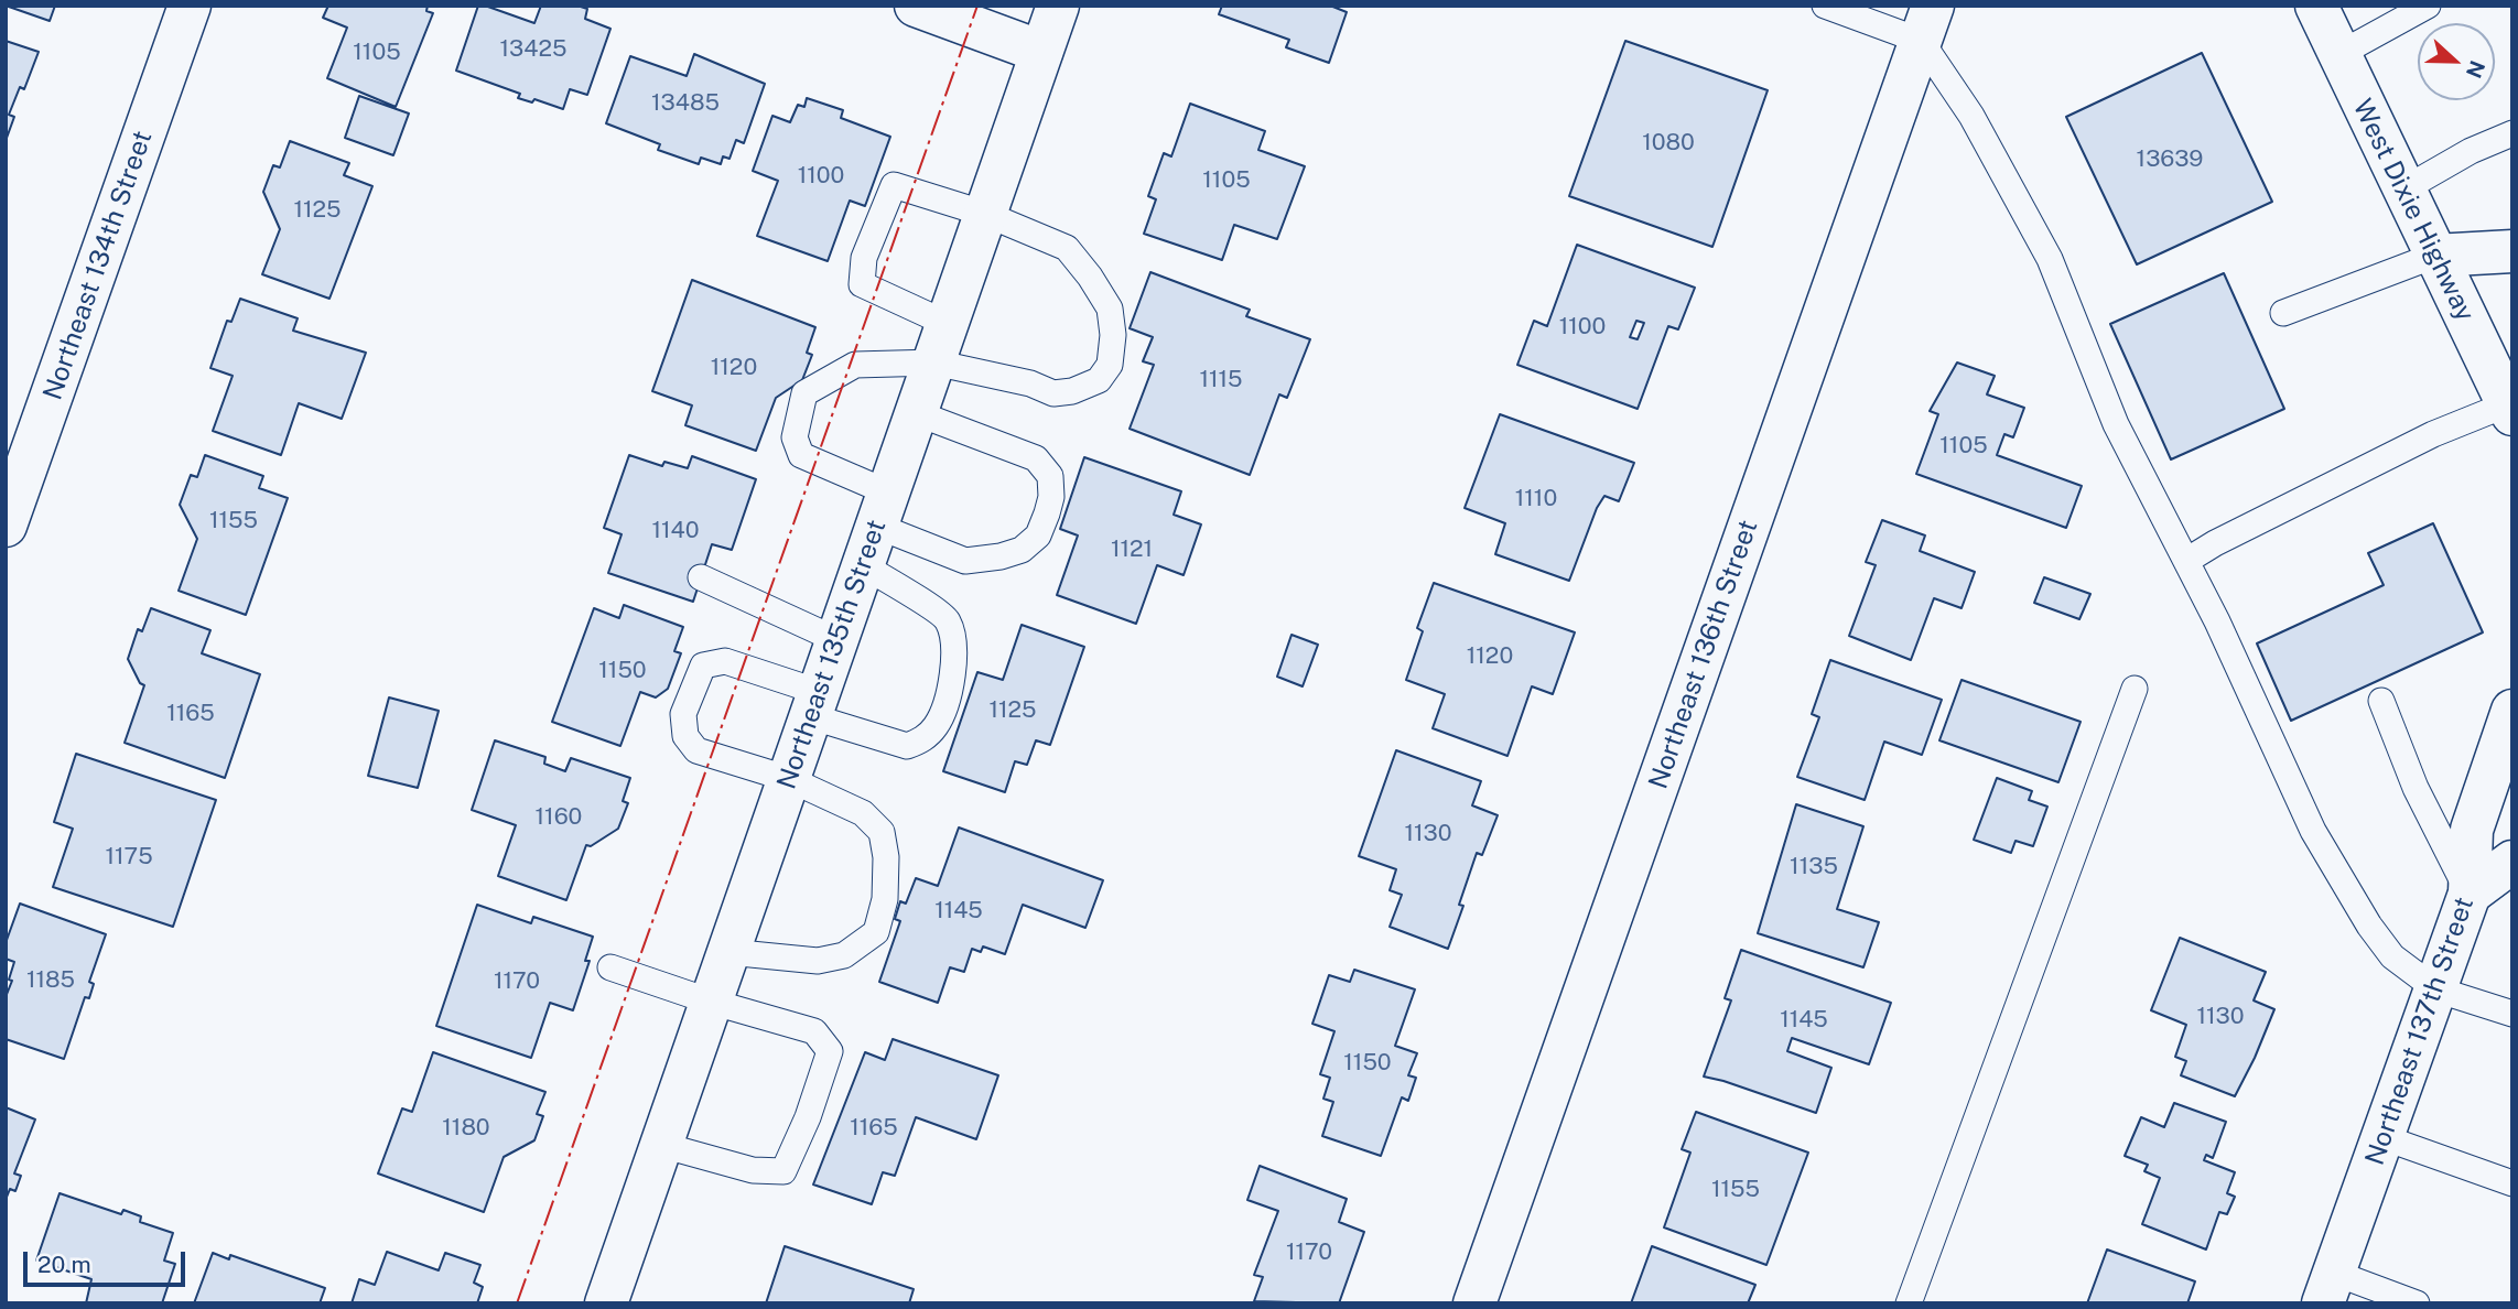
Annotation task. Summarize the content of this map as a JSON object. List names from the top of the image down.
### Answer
{
  "streets": {
    "street": [
      "West Dixie Highway",
      "Northeast 134th Street",
      "Northeast 135th Street",
      "Northeast 136th Street",
      "Northeast 137th Street"
    ]
  },
  "house_numbers": [
    "13425",
    "1105",
    "13485",
    "1080",
    "13639",
    "1100",
    "1105",
    "1125",
    "1100",
    "1120",
    "1115",
    "1105",
    "1110",
    "1155",
    "1140",
    "1121",
    "1120",
    "1150",
    "1125",
    "1165",
    "1160",
    "1130",
    "1175",
    "1135",
    "1145",
    "1185",
    "1170",
    "1130",
    "1145",
    "1150",
    "1180",
    "1165",
    "1155",
    "1170"
  ],
  "scale_bar": "20 m",
  "north": "right"
}
